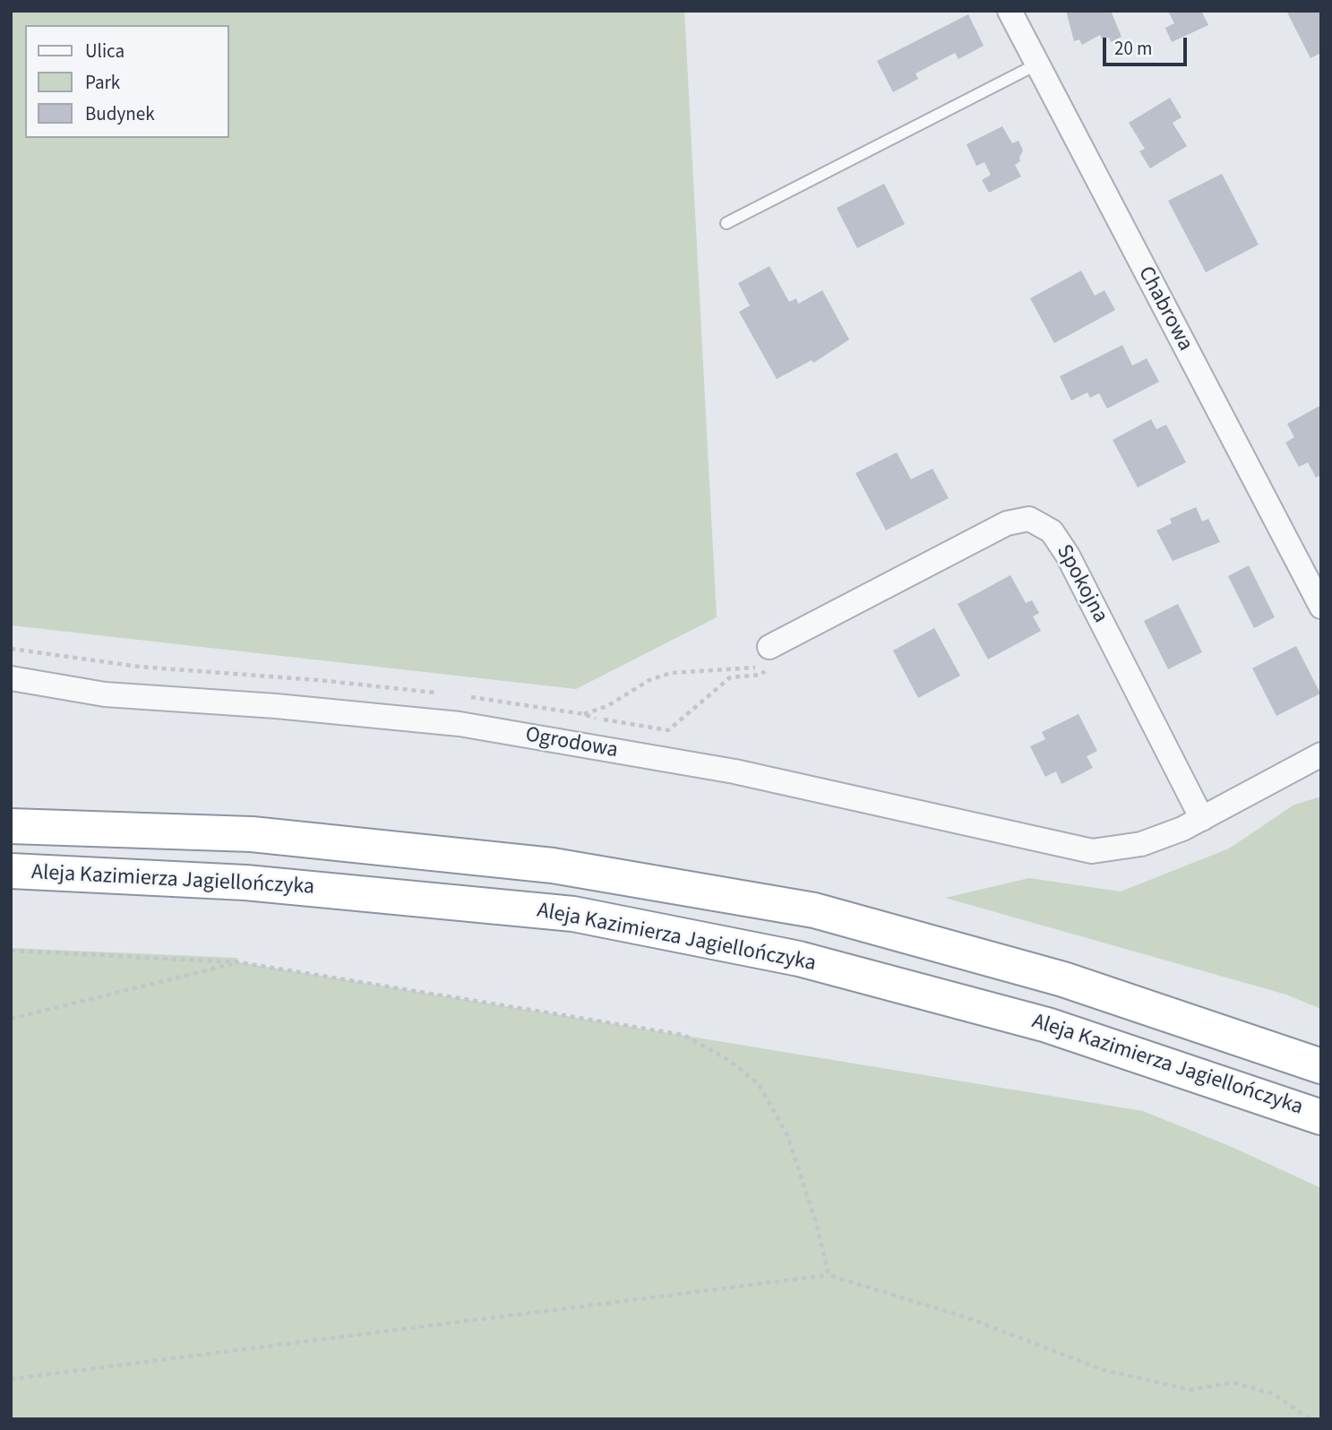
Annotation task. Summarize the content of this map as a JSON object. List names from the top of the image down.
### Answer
{
  "streets": {
    "highway": ["Aleja Kazimierza Jagiellończyka"],
    "street": ["Chabrowa", "Spokojna", "Ogrodowa"]
  },
  "crossings": [
    ["Spokojna", "Ogrodowa"]
  ],
  "legend": ["Ulica", "Park", "Budynek"],
  "scale_bar": "20 m"
}
